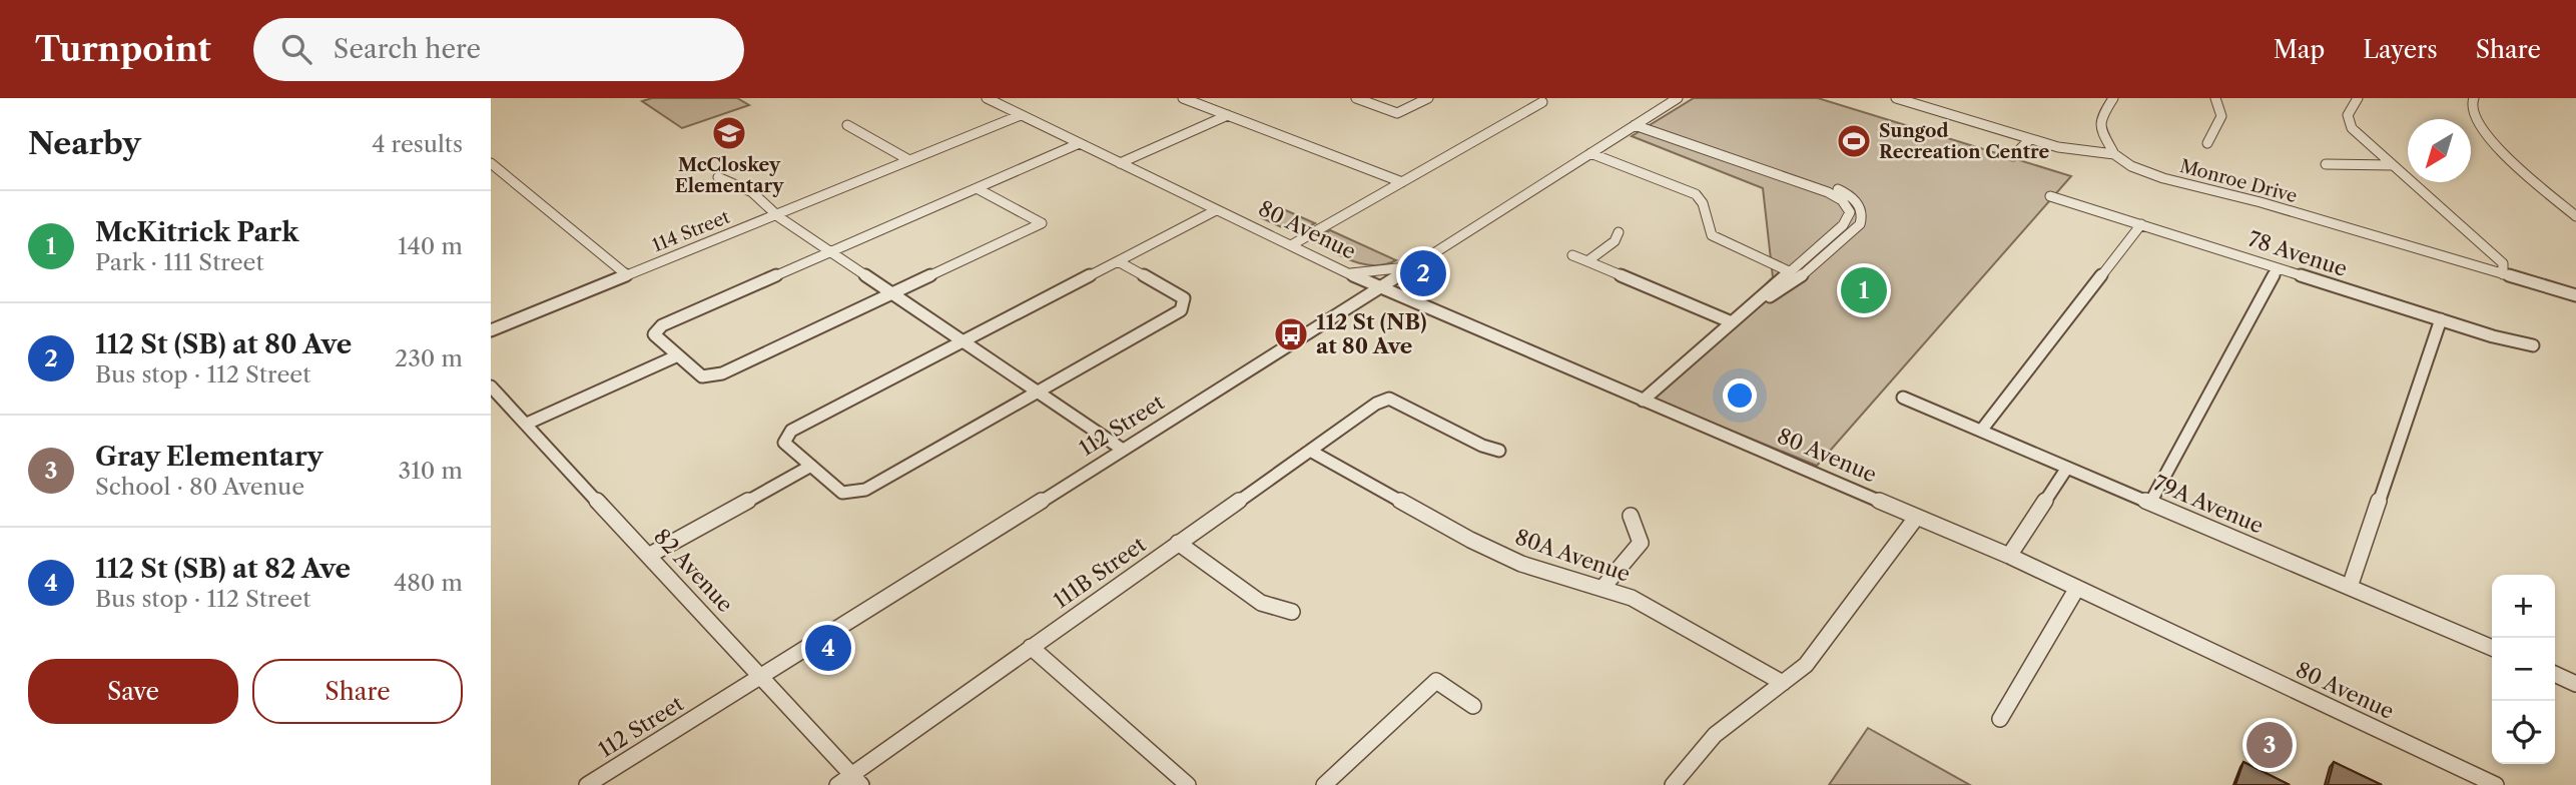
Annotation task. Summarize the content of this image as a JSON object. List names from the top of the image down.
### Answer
{
  "streets": {
    "street": [
      "Monroe Drive",
      "80 Avenue",
      "114 Street",
      "78 Avenue",
      "112 Street",
      "79A Avenue",
      "80A Avenue",
      "82 Avenue",
      "111B Street"
    ]
  },
  "crossings": [
    ["80 Avenue", "114 Street"],
    ["80 Avenue", "112 Street"],
    ["112 Street", "82 Avenue"],
    ["80A Avenue", "111B Street"],
    ["82 Avenue", "111B Street"]
  ],
  "places": {
    "school or university": ["McCloskey Elementary"],
    "sports": ["Sungod Recreation Centre"],
    "bus stop": ["112 St (NB) at 80 Ave"]
  },
  "north": "bottom left",
  "page": {
    "header": "Turnpoint",
    "search": "Search here",
    "nav": ["Map", "Layers", "Share"],
    "heading": ["Nearby", "4 results"],
    "list": [
      {
        "mark": "1",
        "name": "McKitrick Park",
        "note": "Park · 111 Street",
        "value": "140 m"
      },
      {
        "mark": "2",
        "name": "112 St (SB) at 80 Ave",
        "note": "Bus stop · 112 Street",
        "value": "230 m"
      },
      {
        "mark": "3",
        "name": "Gray Elementary",
        "note": "School · 80 Avenue",
        "value": "310 m"
      },
      {
        "mark": "4",
        "name": "112 St (SB) at 82 Ave",
        "note": "Bus stop · 112 Street",
        "value": "480 m"
      }
    ],
    "pins": [
      "2",
      "1",
      "4",
      "3"
    ],
    "map_buttons": ["+", "−"],
    "buttons": ["Save", "Share"]
  }
}
